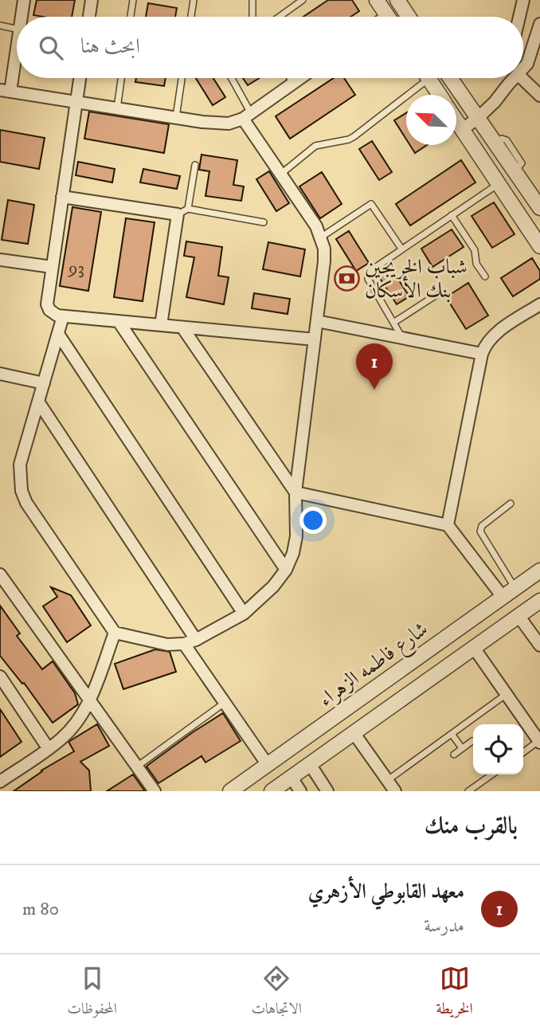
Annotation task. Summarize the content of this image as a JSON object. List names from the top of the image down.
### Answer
{
  "streets": {
    "street": ["شارع فاطمه الزهراء"]
  },
  "places": {
    "bank": ["شباب الخريجين بنك الأسكان"]
  },
  "house_numbers": ["93"],
  "north": "top left",
  "page": {
    "search": "ابحث هنا",
    "pins": "1",
    "heading": "بالقرب منك",
    "list": [
      {
        "mark": "1",
        "name": "معهد القابوطي الأزهري",
        "note": "مدرسة",
        "value": "80 m"
      }
    ],
    "nav": ["الخريطة", "الاتجاهات", "المحفوظات"]
  }
}
